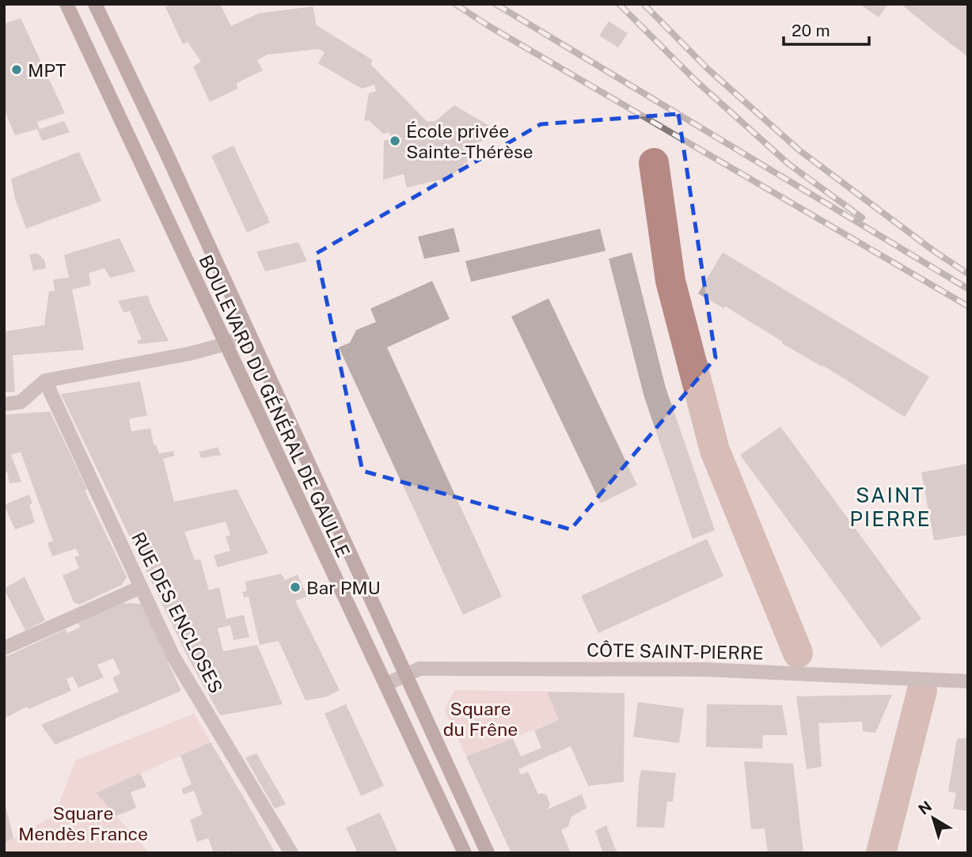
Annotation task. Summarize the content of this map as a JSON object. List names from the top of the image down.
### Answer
{
  "streets": {
    "street": ["BOULEVARD DU GÉNÉRAL DE GAULLE", "RUE DES ENCLOSES", "CÔTE SAINT-PIERRE"]
  },
  "crossings": [
    ["BOULEVARD DU GÉNÉRAL DE GAULLE", "CÔTE SAINT-PIERRE"]
  ],
  "districts": ["SAINT PIERRE"],
  "parks": ["Square du Frêne", "Square Mendès France"],
  "places": ["MPT", "École privée Sainte-Thérèse", "Bar PMU"],
  "scale_bar": "20 m",
  "north": "top left"
}
